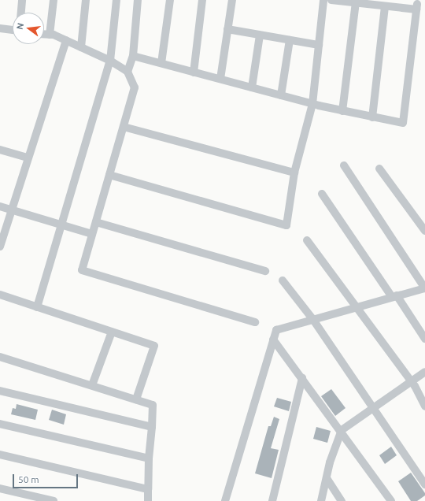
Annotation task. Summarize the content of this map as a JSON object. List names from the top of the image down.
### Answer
{
  "scale_bar": "50 m",
  "north": "left"
}
